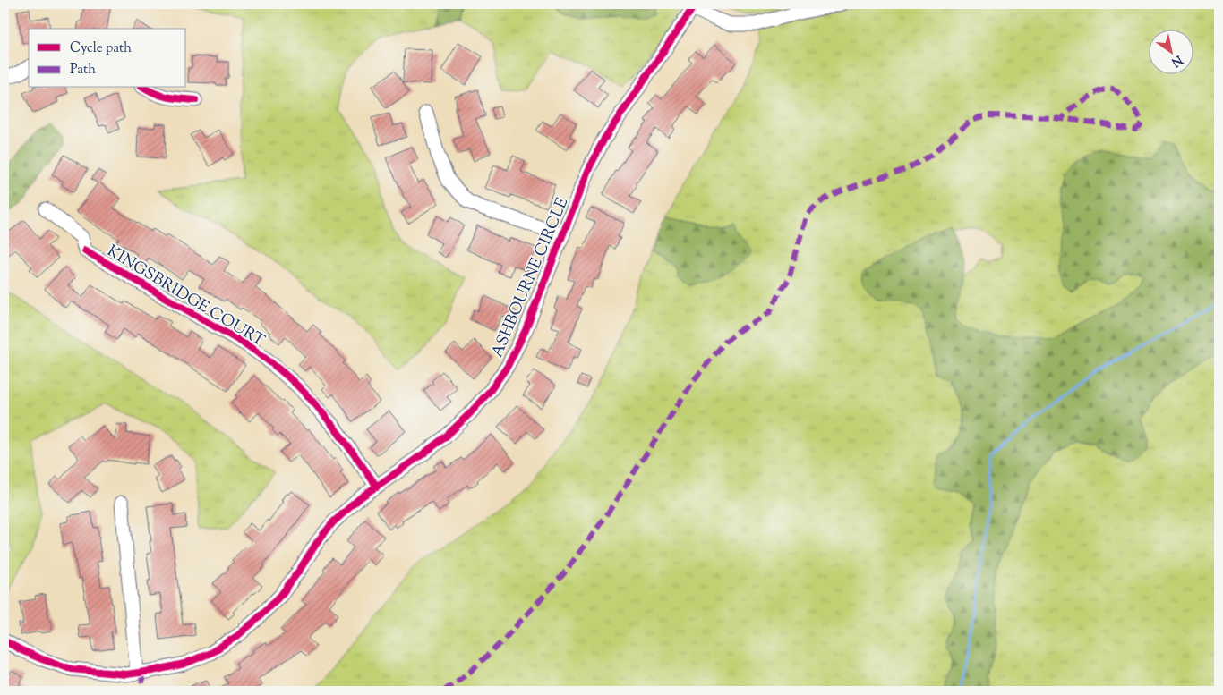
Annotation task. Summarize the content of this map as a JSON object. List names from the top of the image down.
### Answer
{
  "streets": {
    "street": ["ASHBOURNE CIRCLE", "KINGSBRIDGE COURT"]
  },
  "crossings": [
    ["ASHBOURNE CIRCLE", "KINGSBRIDGE COURT"]
  ],
  "legend": ["Cycle path", "Path"],
  "north": "bottom right"
}
